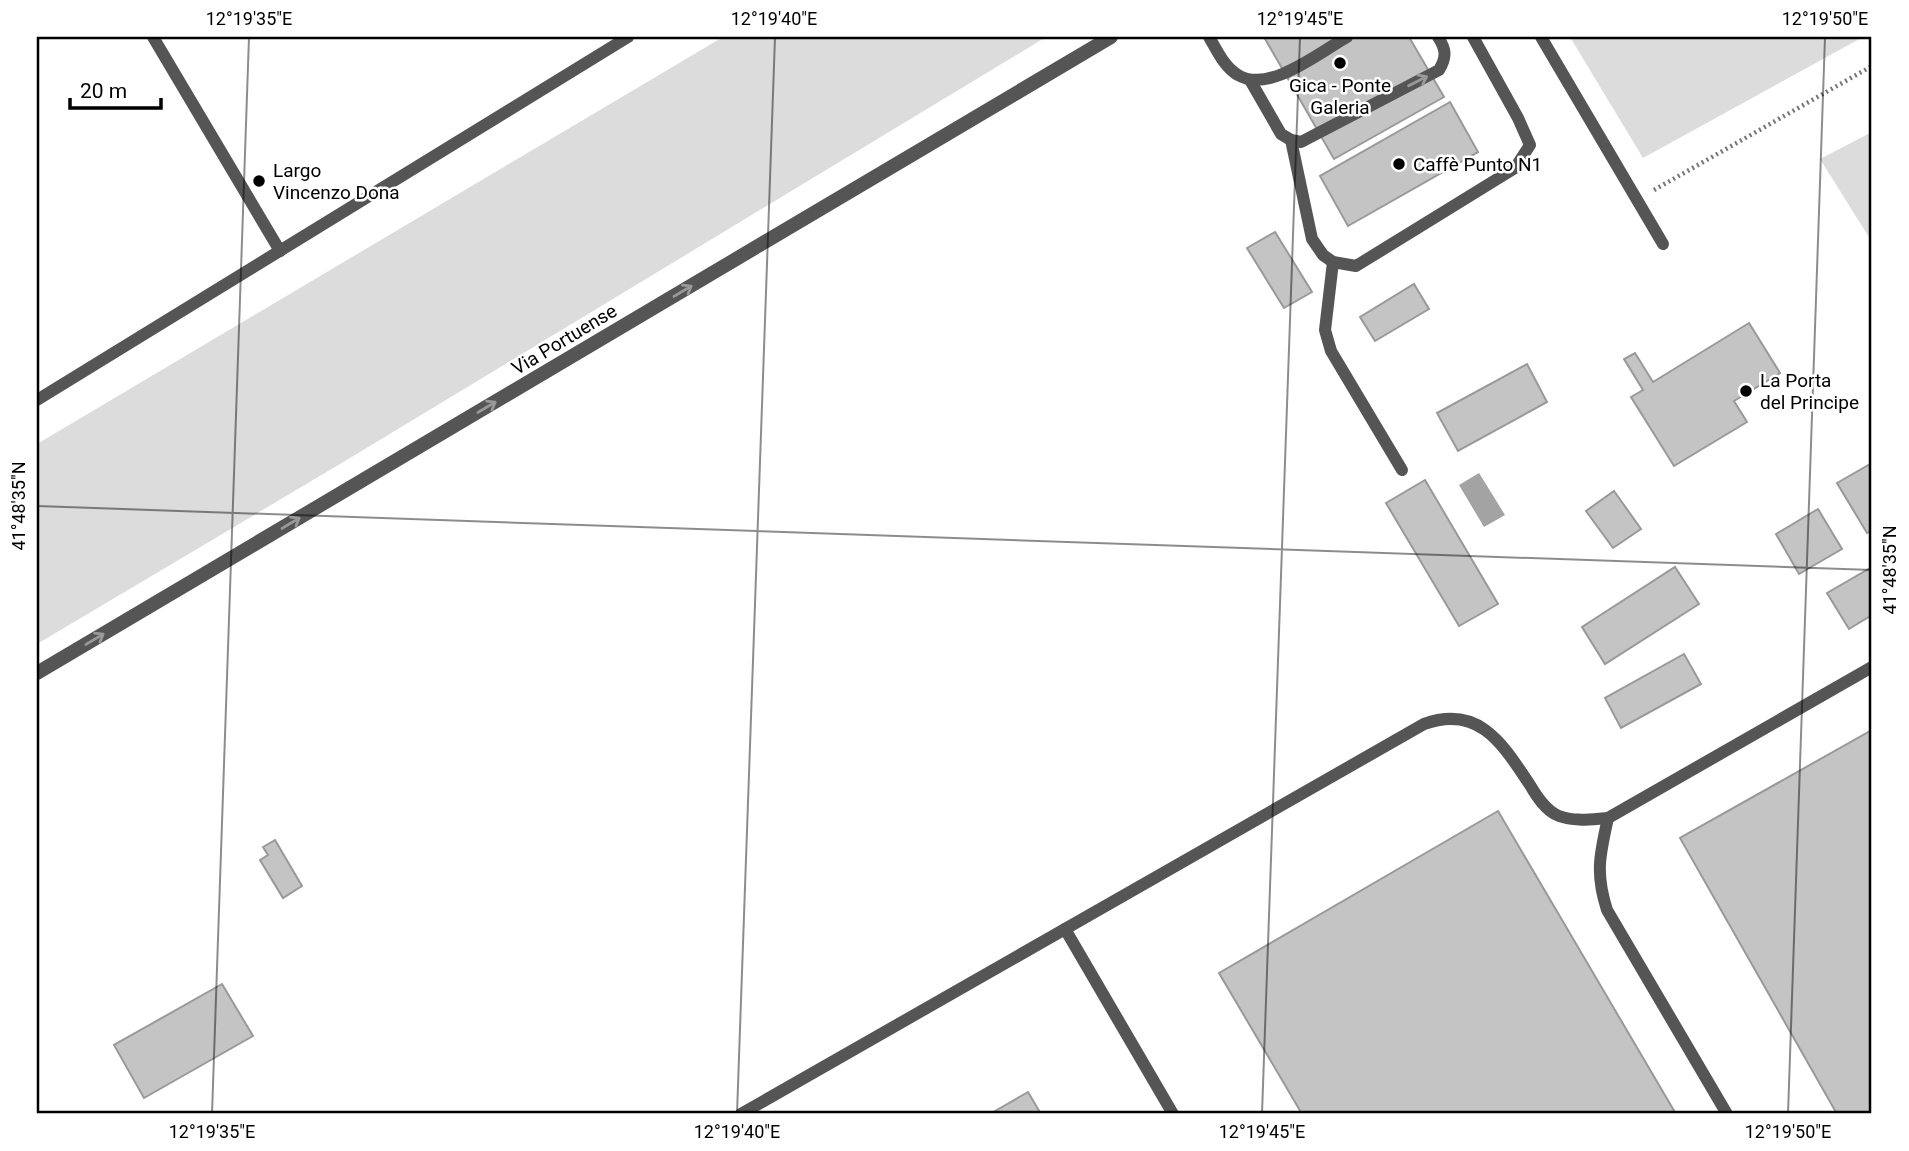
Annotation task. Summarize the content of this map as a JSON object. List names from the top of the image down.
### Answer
{
  "streets": {
    "street": ["Via Portuense"]
  },
  "one_way": ["Via Portuense"],
  "places": [
    "Gica - Ponte Galeria",
    "Caffè Punto N1",
    "Largo Vincenzo Dona",
    "La Porta del Principe"
  ],
  "scale_bar": "20 m",
  "coordinates": [
    "12°19'35\"E",
    "12°19'40\"E",
    "12°19'45\"E",
    "12°19'50\"E",
    "41°48'35\"N"
  ]
}
